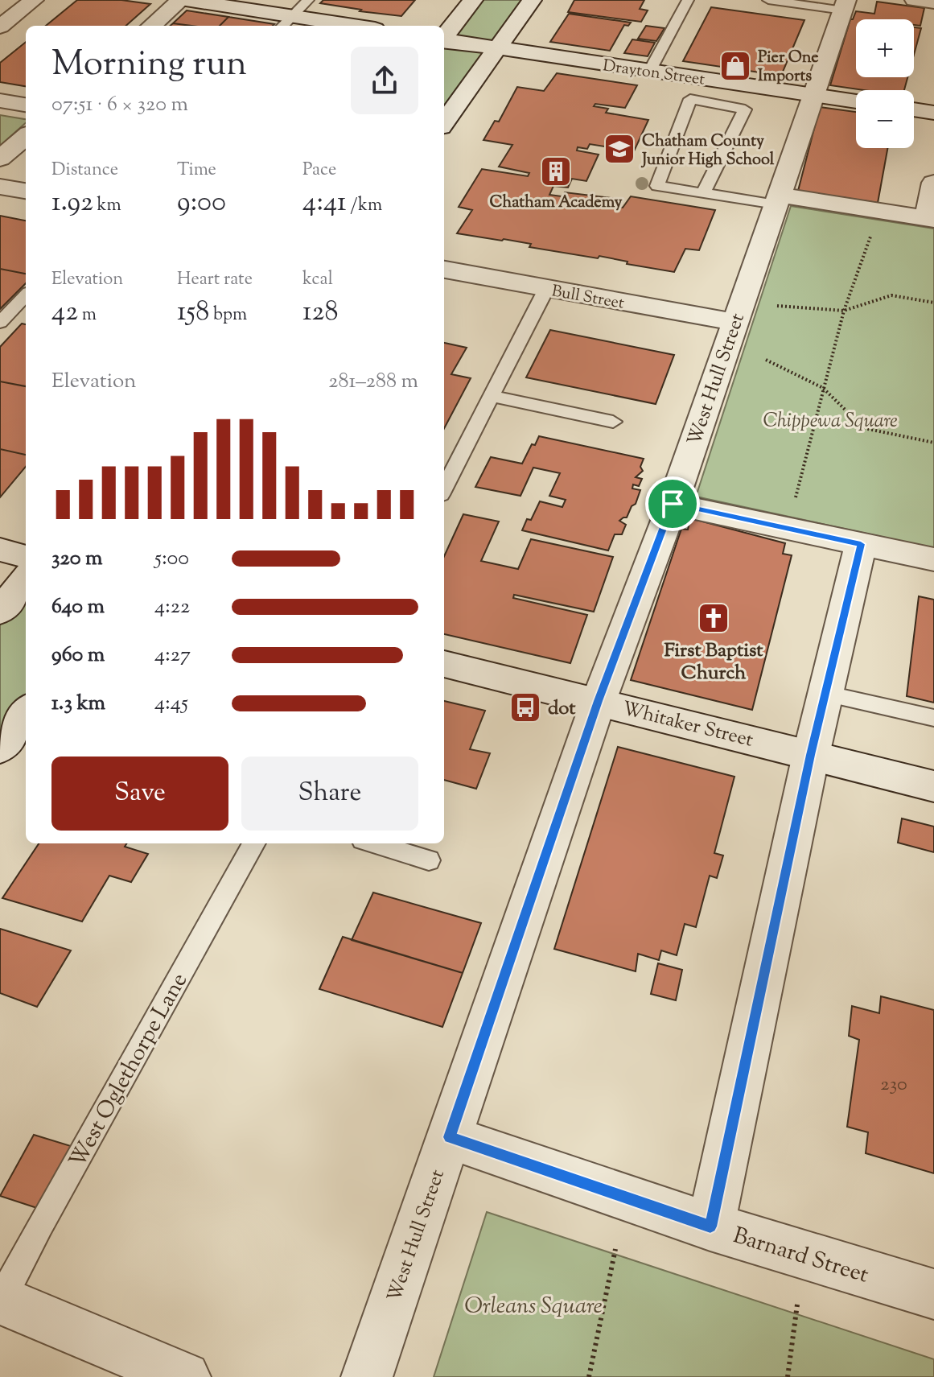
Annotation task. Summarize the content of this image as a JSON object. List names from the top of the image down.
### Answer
{
  "streets": {
    "street": [
      "Drayton Street",
      "Bull Street",
      "West Hull Street",
      "Whitaker Street",
      "Barnard Street"
    ],
    "lane": ["West Oglethorpe Lane"]
  },
  "crossings": [
    ["Drayton Street", "West Hull Street"],
    ["Bull Street", "West Hull Street"],
    ["West Hull Street", "Whitaker Street"],
    ["West Hull Street", "Barnard Street"]
  ],
  "parks": ["Chippewa Square", "Orleans Square"],
  "places": {
    "shop": ["Pier One Imports"],
    "school or university": ["Chatham County Junior High School"],
    "building": ["Chatham Academy"],
    "church": ["First Baptist Church"],
    "bus stop": ["dot"]
  },
  "house_numbers": ["230"],
  "page": {
    "map_buttons": ["+", "−"],
    "heading": ["Morning run", "07:51 · 6 × 320 m"],
    "stats": [
      ["Distance", "1.92 km"],
      ["Time", "9:00"],
      ["Pace", "4:41 /km"],
      ["Elevation", "42 m"],
      ["Heart rate", "158 bpm"],
      ["kcal", "128"]
    ],
    "chart": ["Elevation", "281–288 m"],
    "list": [
      {
        "name": "320 m",
        "note": "5:00"
      },
      {
        "name": "640 m",
        "note": "4:22"
      },
      {
        "name": "960 m",
        "note": "4:27"
      },
      {
        "name": "1.3 km",
        "note": "4:45"
      }
    ],
    "buttons": ["Save", "Share"]
  }
}
